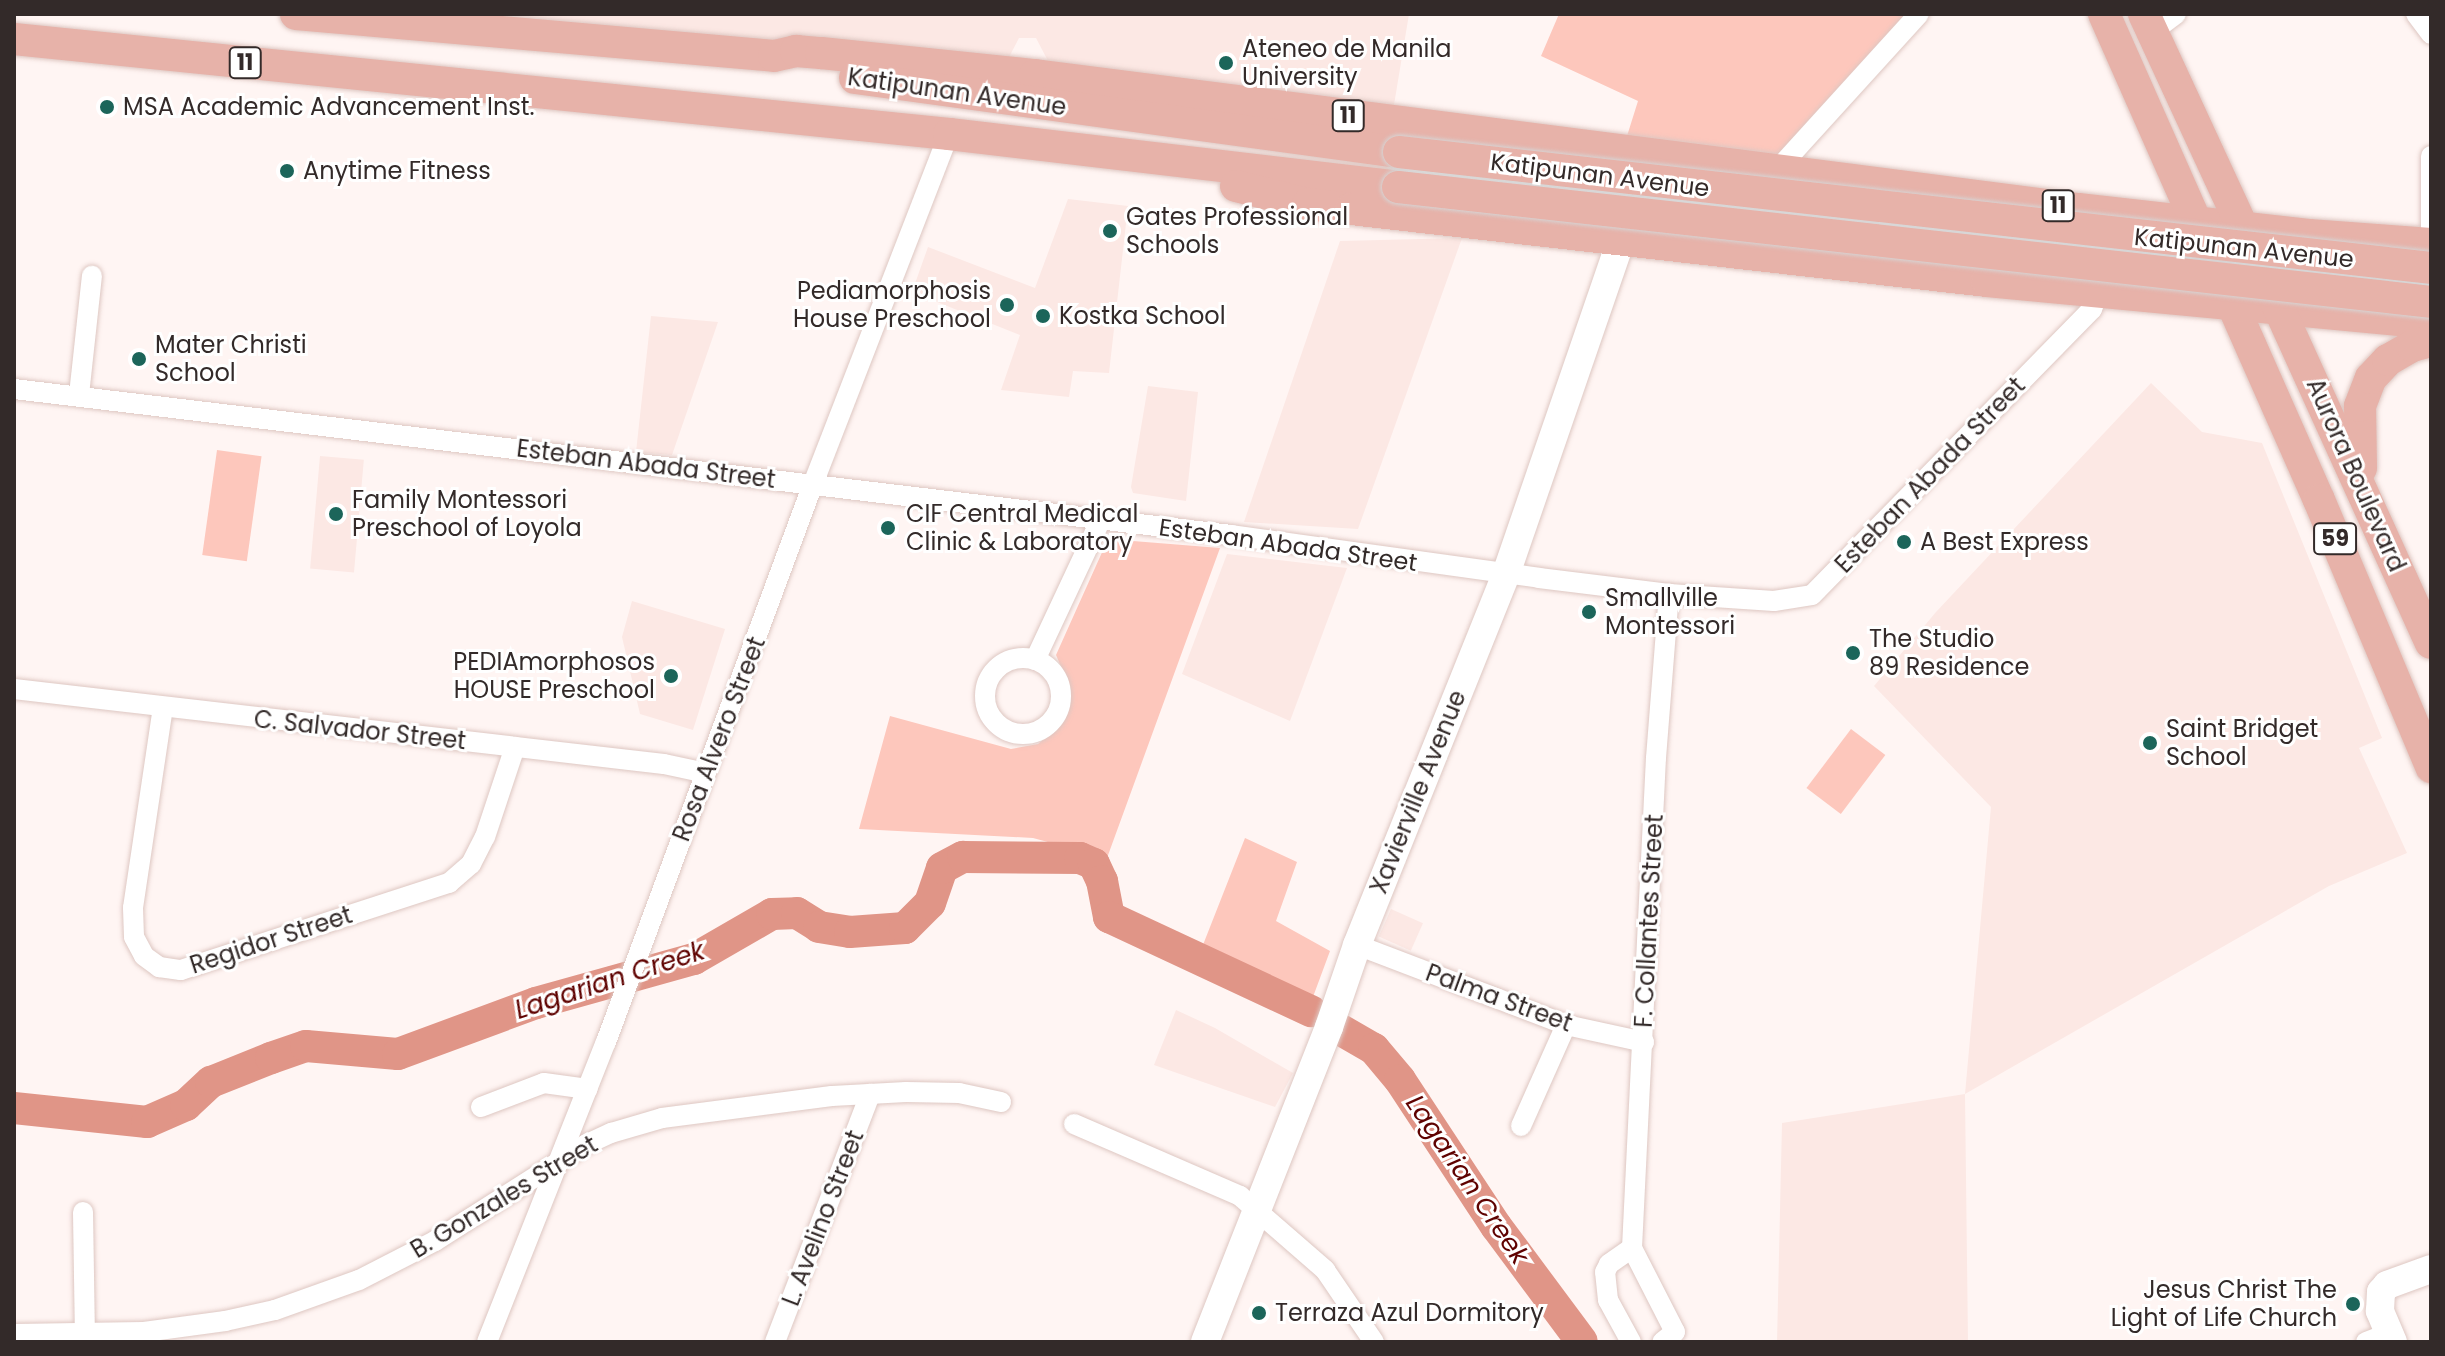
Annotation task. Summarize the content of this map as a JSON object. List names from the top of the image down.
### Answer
{
  "streets": {
    "main road": [
      "11",
      "Katipunan Avenue",
      "Aurora Boulevard",
      "59",
      "Xavierville Avenue"
    ],
    "street": [
      "Esteban Abada Street",
      "C. Salvador Street",
      "Rosa Alvero Street",
      "F. Collantes Street",
      "Regidor Street",
      "Palma Street",
      "B. Gonzales Street",
      "L. Avelino Street"
    ]
  },
  "crossings": [
    ["Katipunan Avenue", "Esteban Abada Street"],
    ["Katipunan Avenue", "Aurora Boulevard"],
    ["Katipunan Avenue", "59"],
    ["Katipunan Avenue", "Rosa Alvero Street"],
    ["Katipunan Avenue", "Xavierville Avenue"],
    ["Esteban Abada Street", "Rosa Alvero Street"],
    ["Esteban Abada Street", "Xavierville Avenue"],
    ["Esteban Abada Street", "F. Collantes Street"],
    ["Aurora Boulevard", "59"],
    ["C. Salvador Street", "Rosa Alvero Street"],
    ["C. Salvador Street", "Regidor Street"],
    ["Rosa Alvero Street", "B. Gonzales Street"],
    ["Xavierville Avenue", "Palma Street"],
    ["F. Collantes Street", "Palma Street"],
    ["B. Gonzales Street", "L. Avelino Street"]
  ],
  "water": ["Lagarian Creek"],
  "places": [
    "Ateneo de Manila University",
    "MSA Academic Advancement Inst.",
    "Anytime Fitness",
    "Gates Professional Schools",
    "Pediamorphosis House Preschool",
    "Kostka School",
    "Mater Christi School",
    "Family Montessori Preschool of Loyola",
    "CIF Central Medical Clinic & Laboratory",
    "A Best Express",
    "Smallville Montessori",
    "The Studio 89 Residence",
    "PEDIAmorphosos HOUSE Preschool",
    "Saint Bridget School",
    "Jesus Christ The Light of Life Church",
    "Terraza Azul Dormitory"
  ]
}
